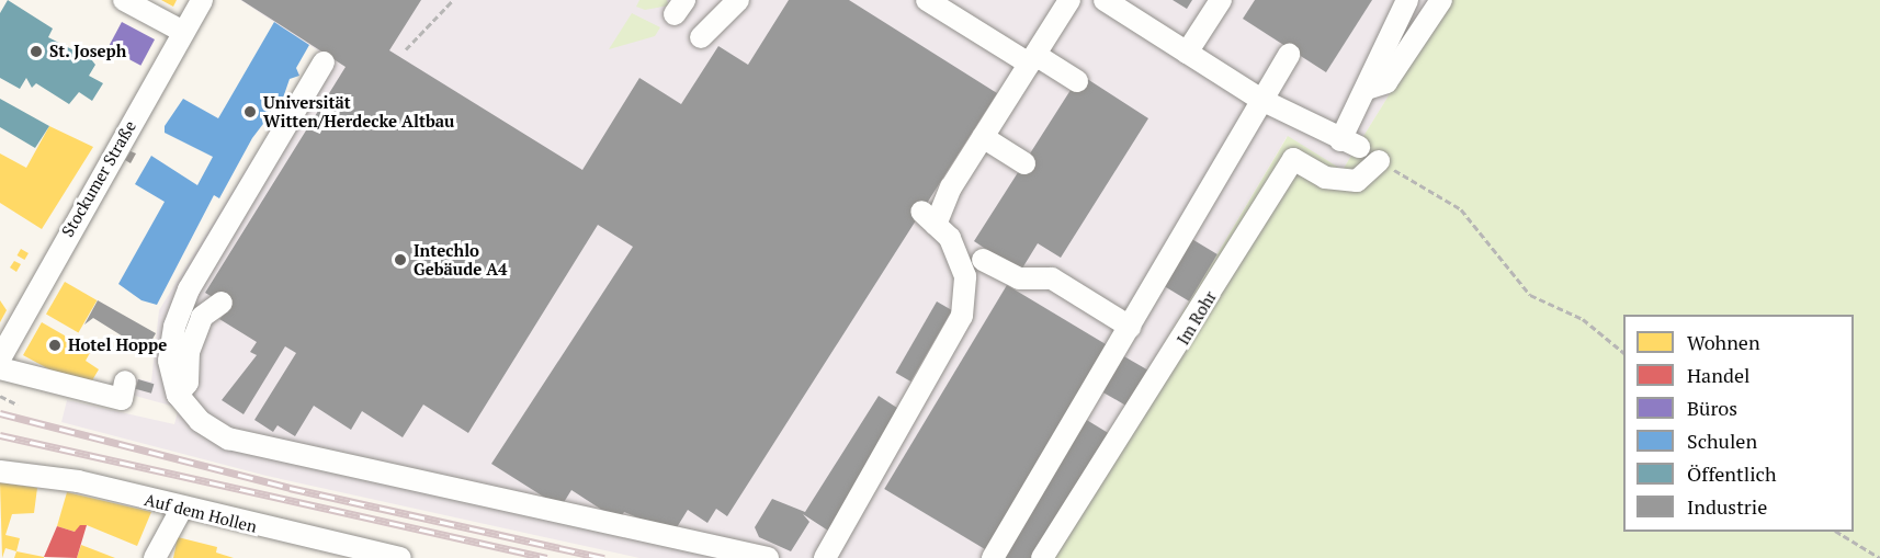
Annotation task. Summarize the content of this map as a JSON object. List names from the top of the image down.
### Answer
{
  "streets": {
    "street": ["Stockumer Straße", "Im Rohr", "Auf dem Hollen"]
  },
  "places": [
    "St. Joseph",
    "Universität Witten/Herdecke Altbau",
    "Intechlo Gebäude A4",
    "Hotel Hoppe"
  ],
  "legend": [
    "Wohnen",
    "Handel",
    "Büros",
    "Schulen",
    "Öffentlich",
    "Industrie"
  ]
}
